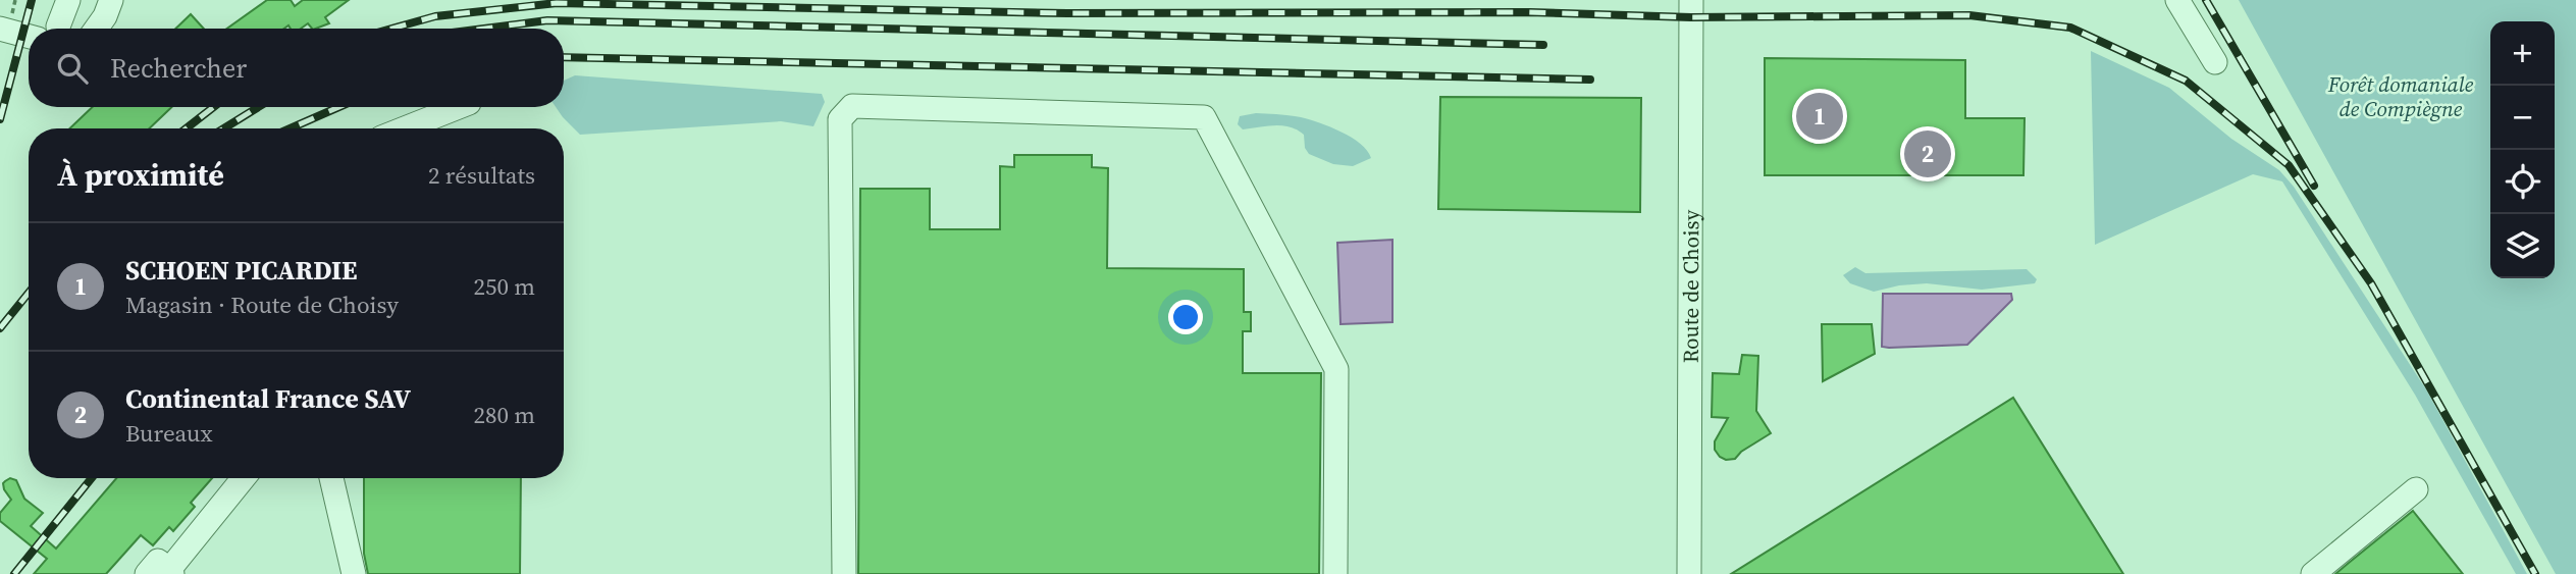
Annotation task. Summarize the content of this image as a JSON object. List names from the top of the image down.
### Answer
{
  "streets": {
    "street": ["Route de Choisy"]
  },
  "parks": ["Forêt domaniale de Compiègne"],
  "page": {
    "map_buttons": ["+", "−"],
    "search": "Rechercher",
    "pins": ["1", "2"],
    "heading": ["À proximité", "2 résultats"],
    "list": [
      {
        "mark": "1",
        "name": "SCHOEN PICARDIE",
        "note": "Magasin · Route de Choisy",
        "value": "250 m"
      },
      {
        "mark": "2",
        "name": "Continental France SAV",
        "note": "Bureaux",
        "value": "280 m"
      }
    ]
  }
}
